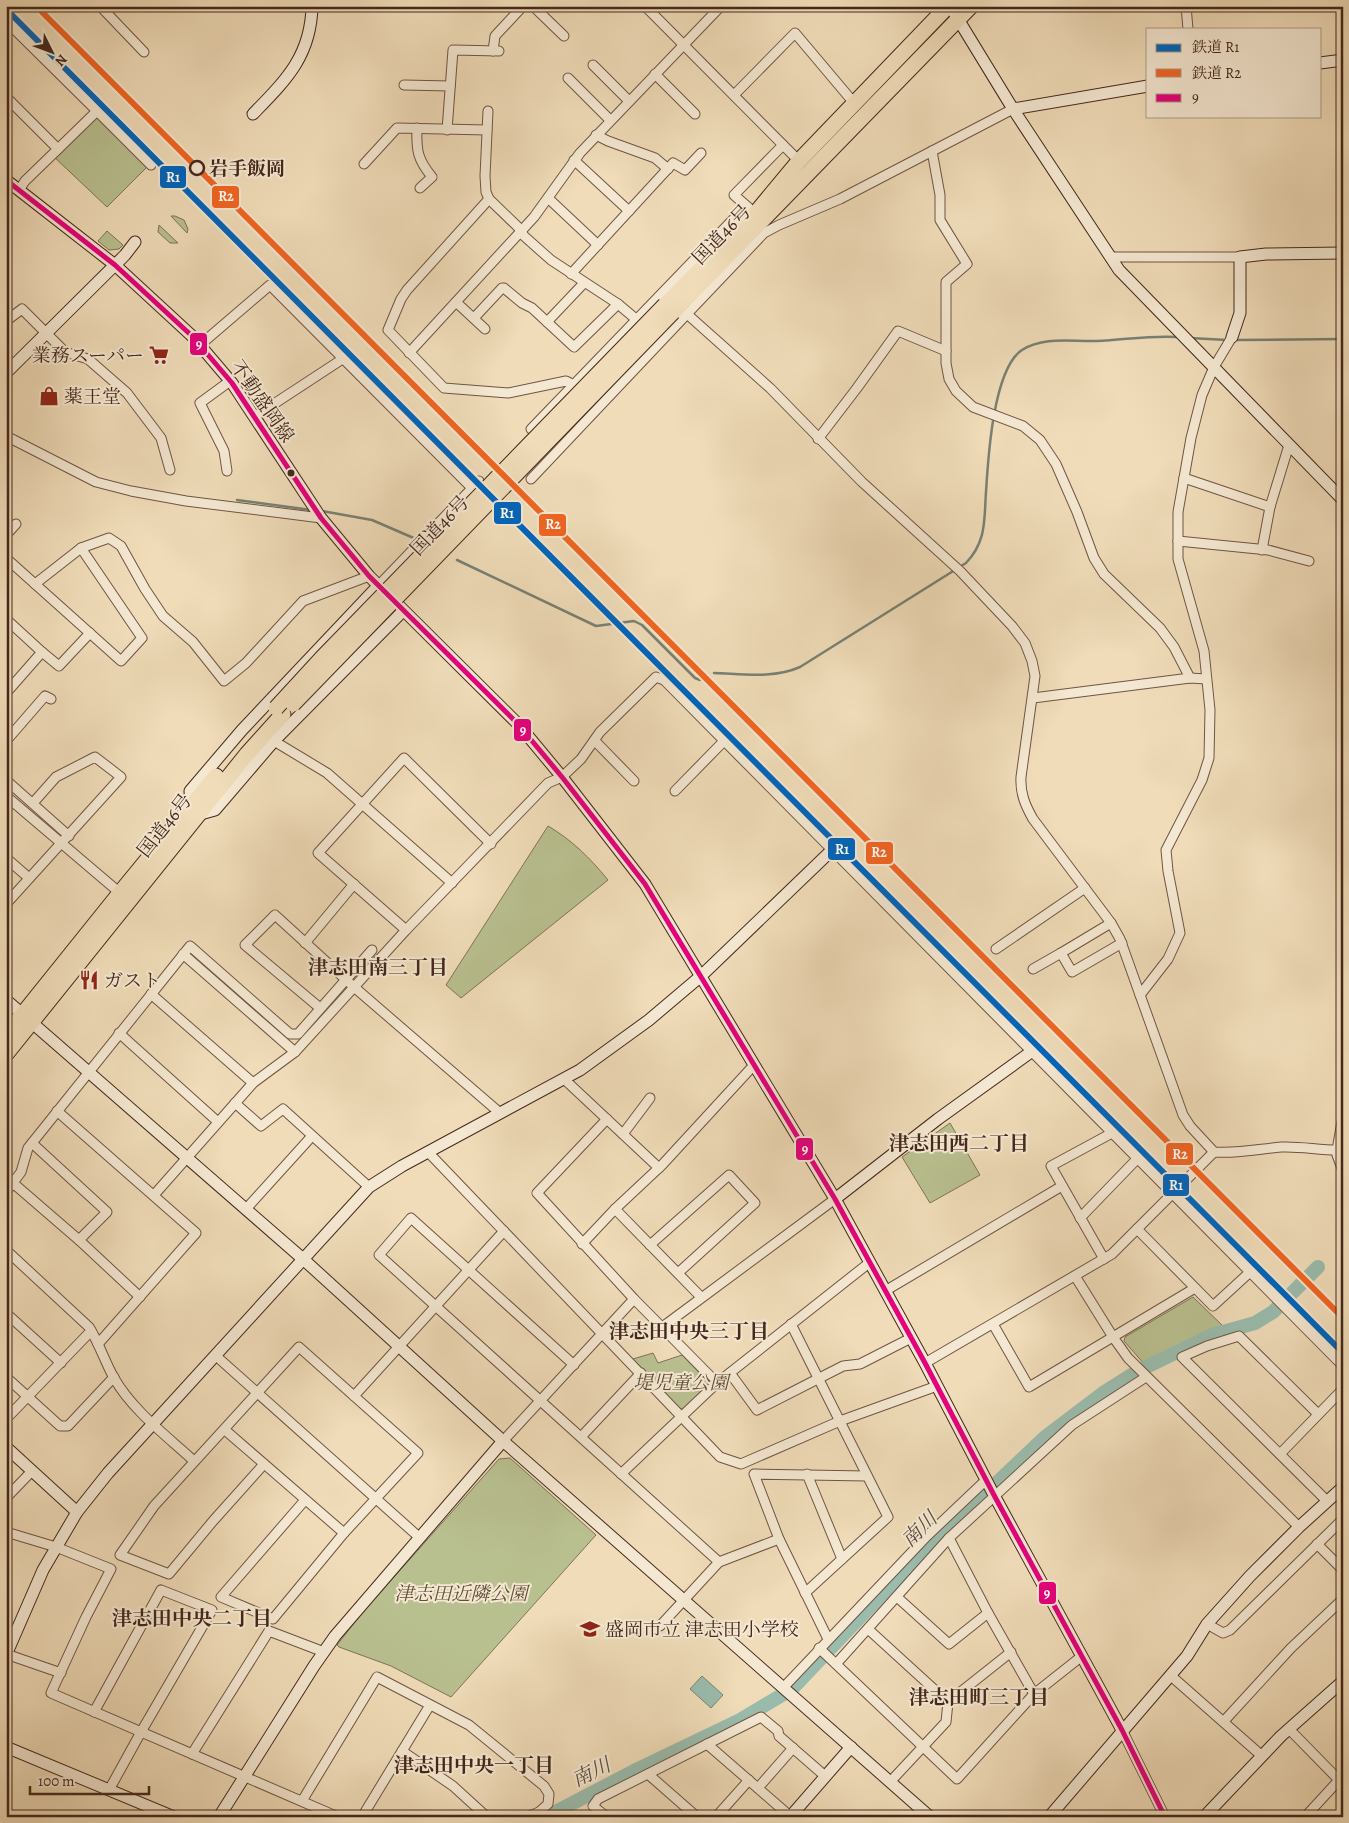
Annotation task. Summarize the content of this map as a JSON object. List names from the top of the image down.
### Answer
{
  "streets": {
    "highway": ["国道46号"],
    "street": ["不動盛岡線"]
  },
  "districts": [
    "津志田南三丁目",
    "津志田西二丁目",
    "津志田中央三丁目",
    "津志田中央二丁目",
    "津志田町三丁目",
    "津志田中央一丁目"
  ],
  "water": ["南川"],
  "parks": ["堤児童公園", "津志田近隣公園"],
  "places": {
    "other": ["岩手飯岡"],
    "supermarket": ["業務スーパー"],
    "shop": ["薬王堂"],
    "restaurant": ["ガスト"],
    "school or university": ["盛岡市立 津志田小学校"]
  },
  "lines": ["rail line R2", "rail line R1", "transit line 9"],
  "legend": ["鉄道 R1", "鉄道 R2", "9"],
  "scale_bar": "100 m",
  "north": "bottom right"
}
